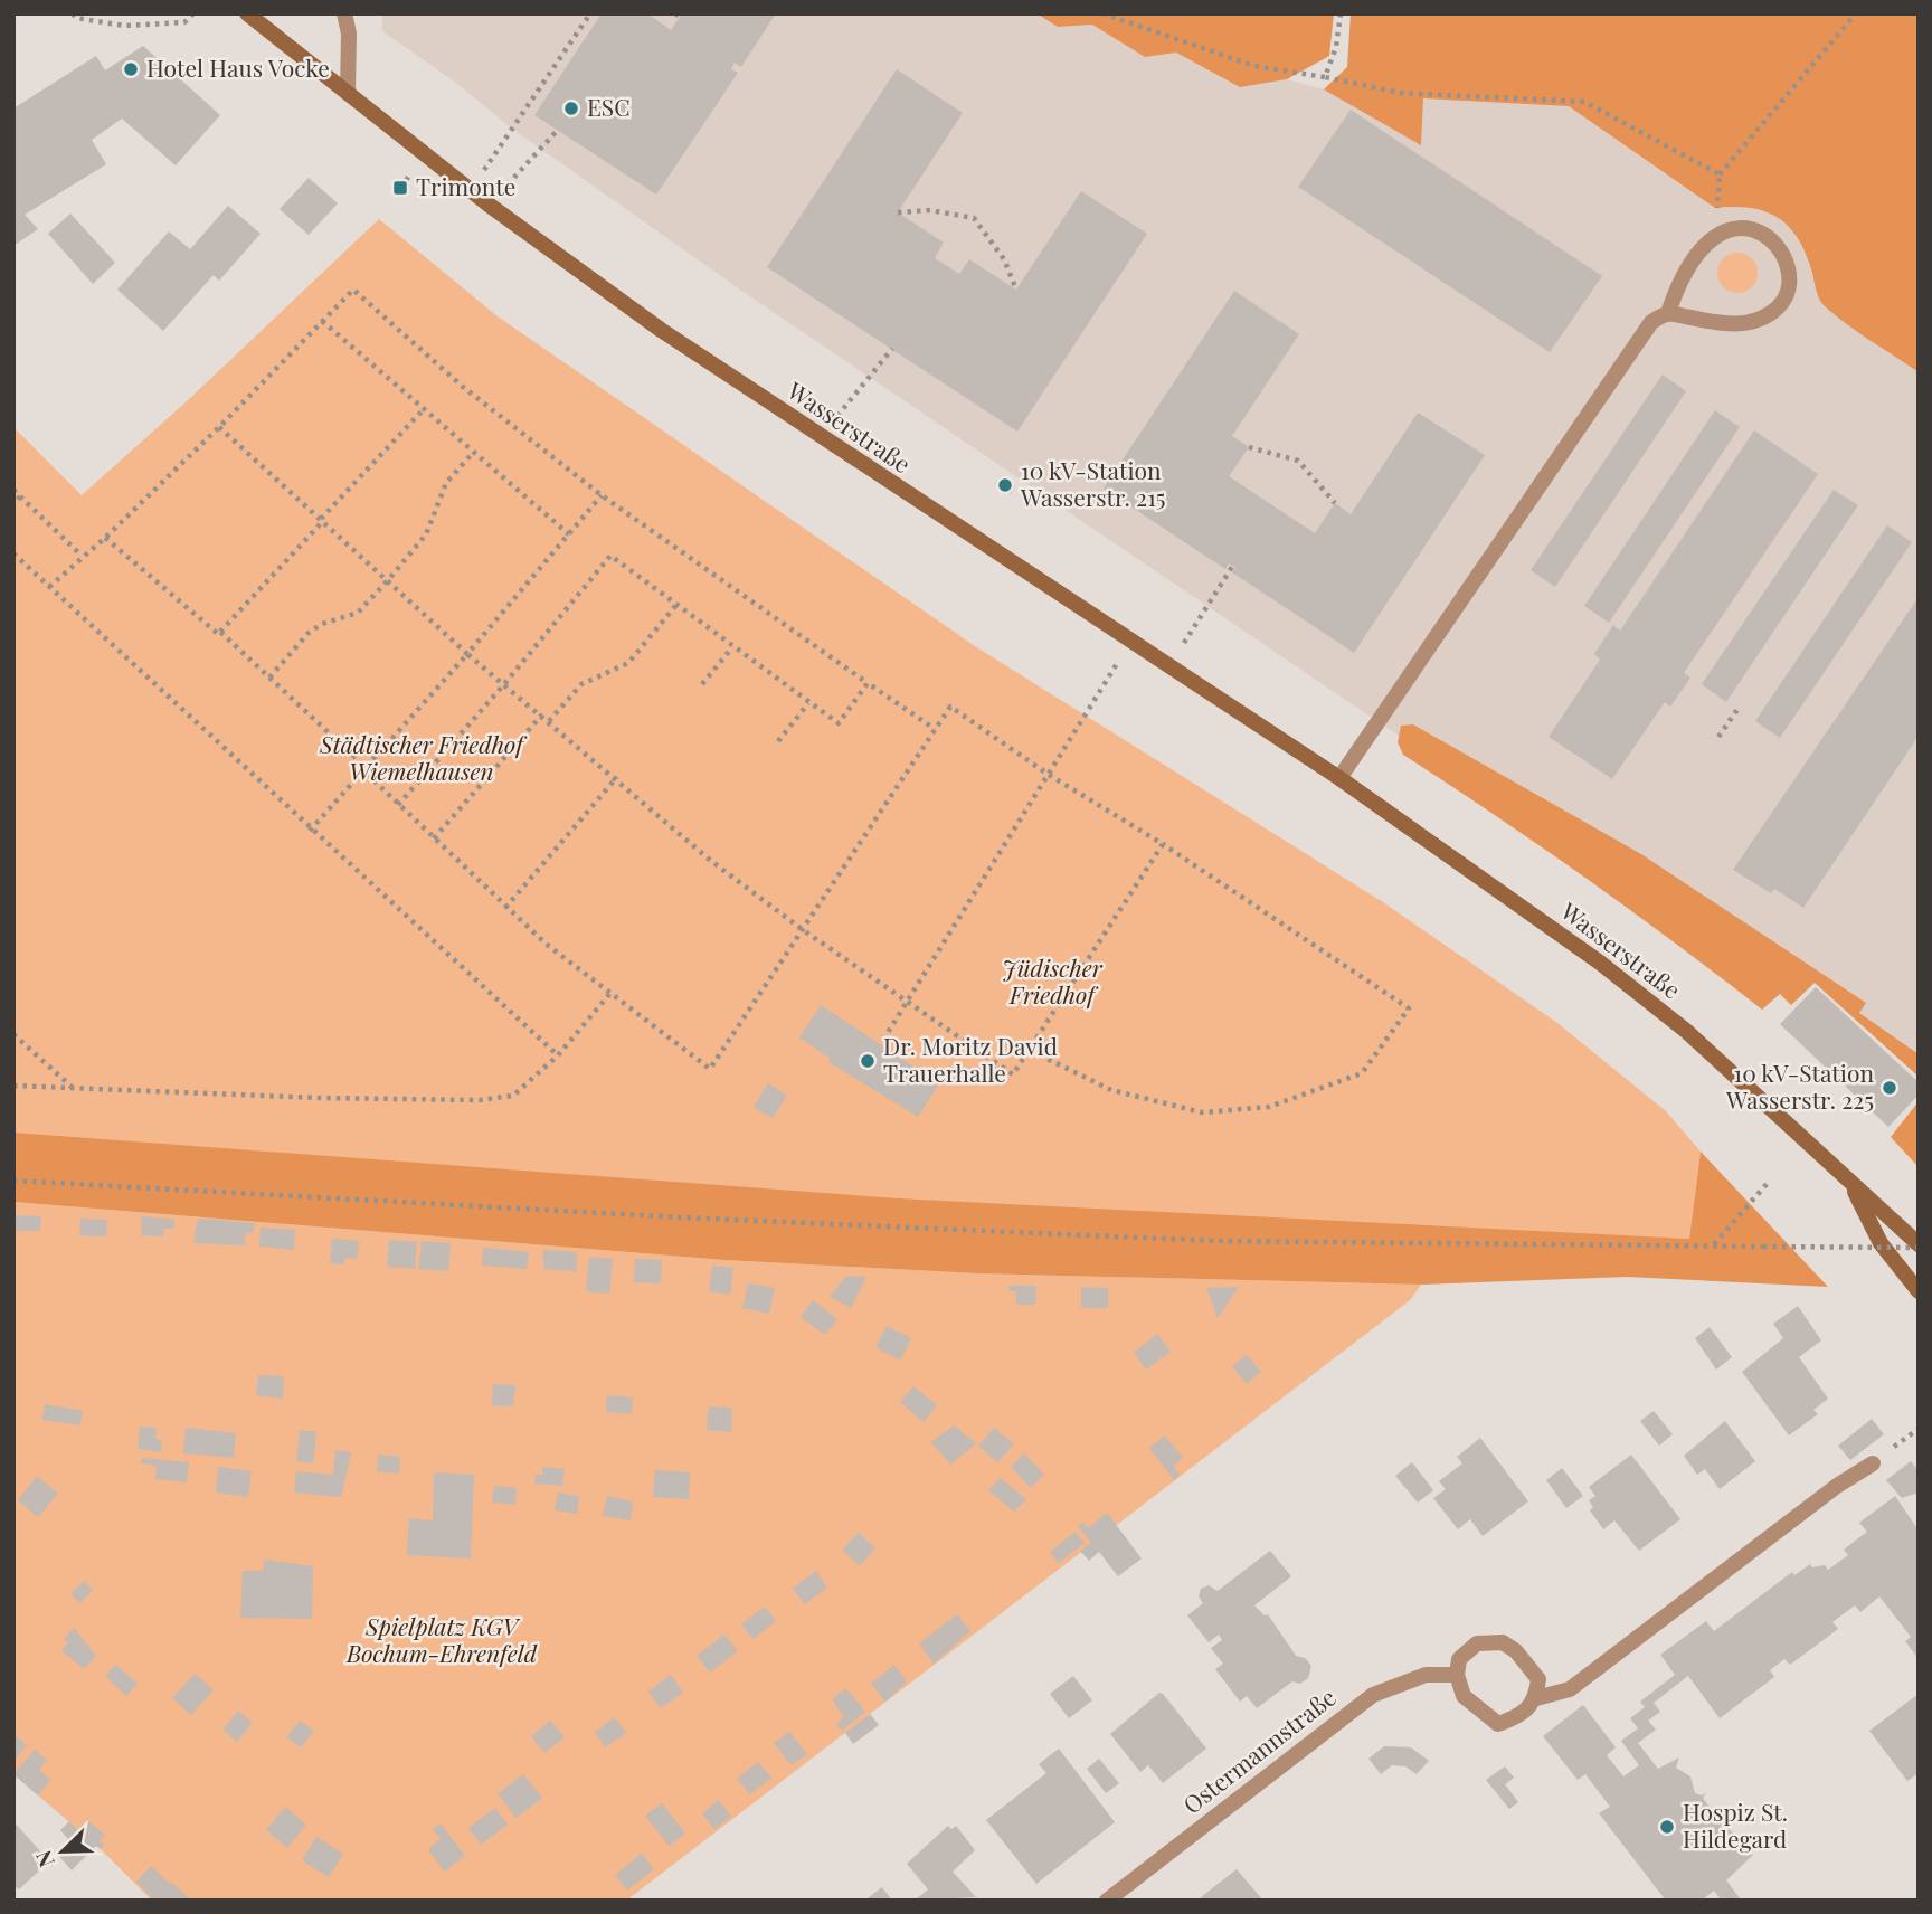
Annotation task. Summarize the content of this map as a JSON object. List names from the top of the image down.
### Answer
{
  "streets": {
    "main road": ["Wasserstraße"],
    "street": ["Ostermannstraße"]
  },
  "parks": ["Städtischer Friedhof Wiemelhausen", "Jüdischer Friedhof", "Spielplatz KGV Bochum-Ehrenfeld"],
  "places": {
    "other": [
      "Hotel Haus Vocke",
      "ESC",
      "10 kV-Station Wasserstr. 215",
      "Dr. Moritz David Trauerhalle",
      "10 kV-Station Wasserstr. 225",
      "Hospiz St. Hildegard"
    ],
    "transit": ["Trimonte"]
  },
  "north": "bottom left"
}
